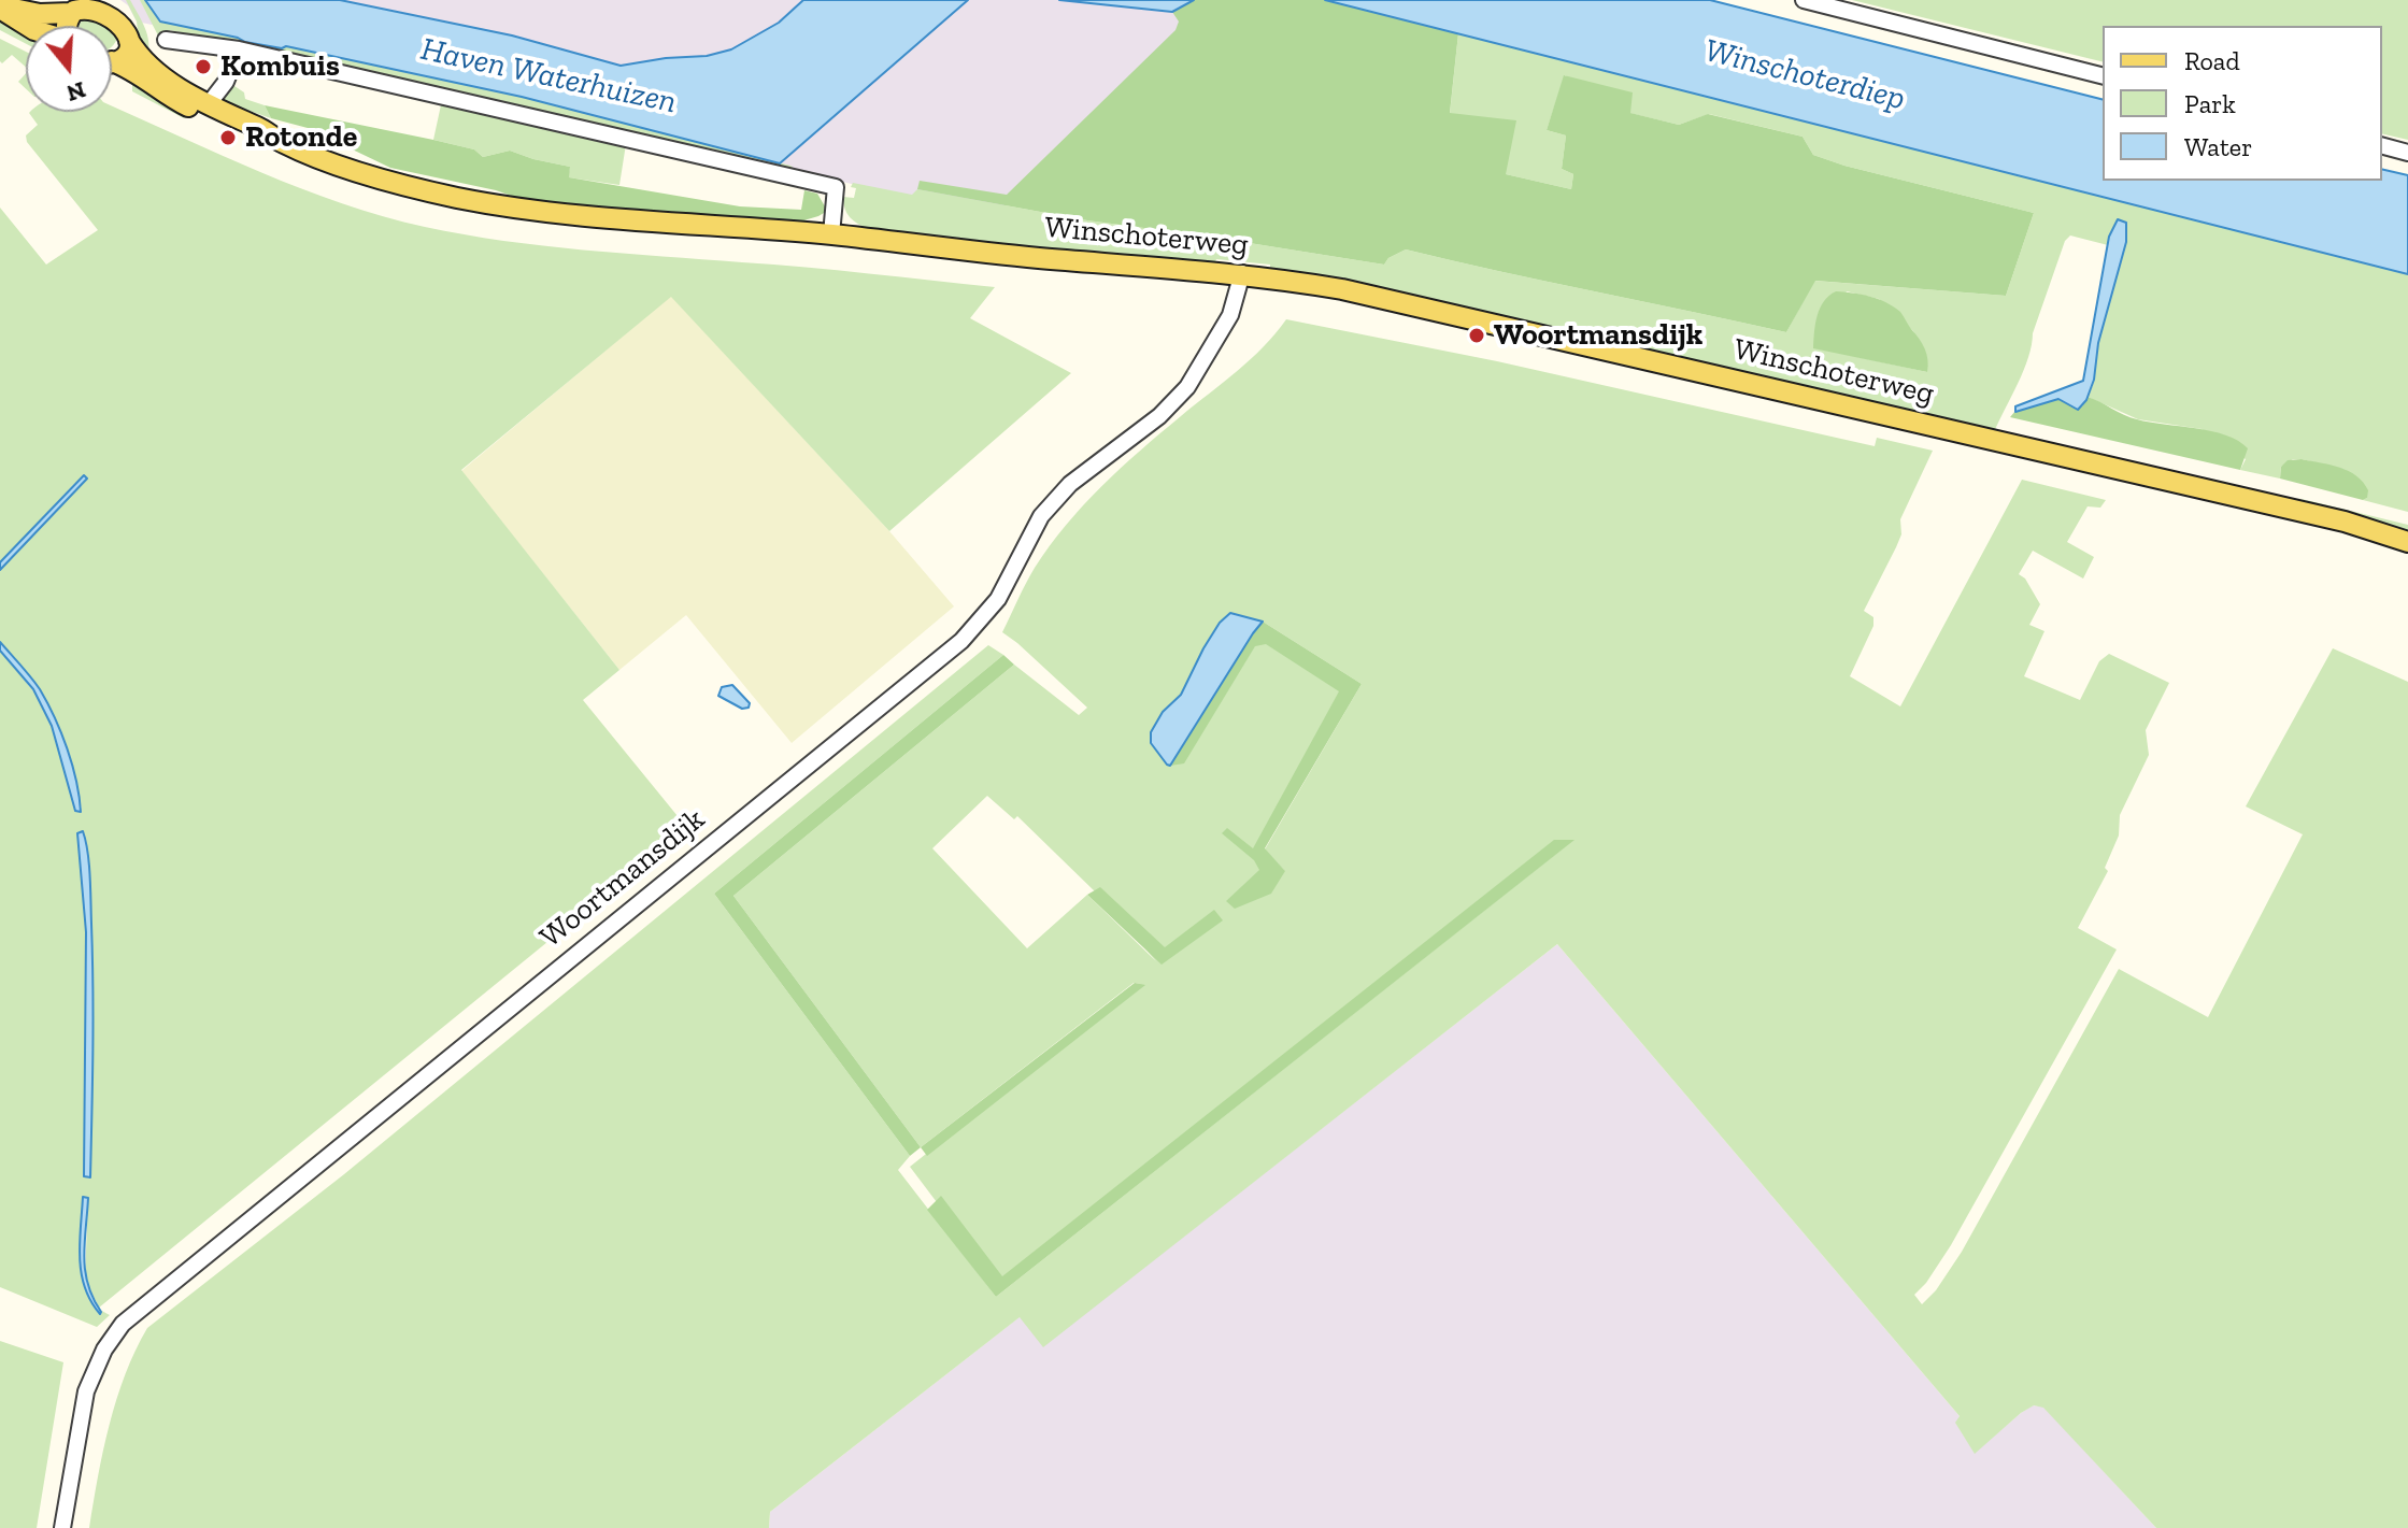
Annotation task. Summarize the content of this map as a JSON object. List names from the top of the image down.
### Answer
{
  "streets": {
    "main road": ["Winschoterweg"],
    "street": ["Woortmansdijk"]
  },
  "crossings": [
    ["Winschoterweg", "Woortmansdijk"]
  ],
  "water": ["Winschoterdiep", "Haven Waterhuizen"],
  "places": ["Kombuis", "Rotonde", "Woortmansdijk"],
  "legend": ["Road", "Park", "Water"],
  "north": "bottom"
}
